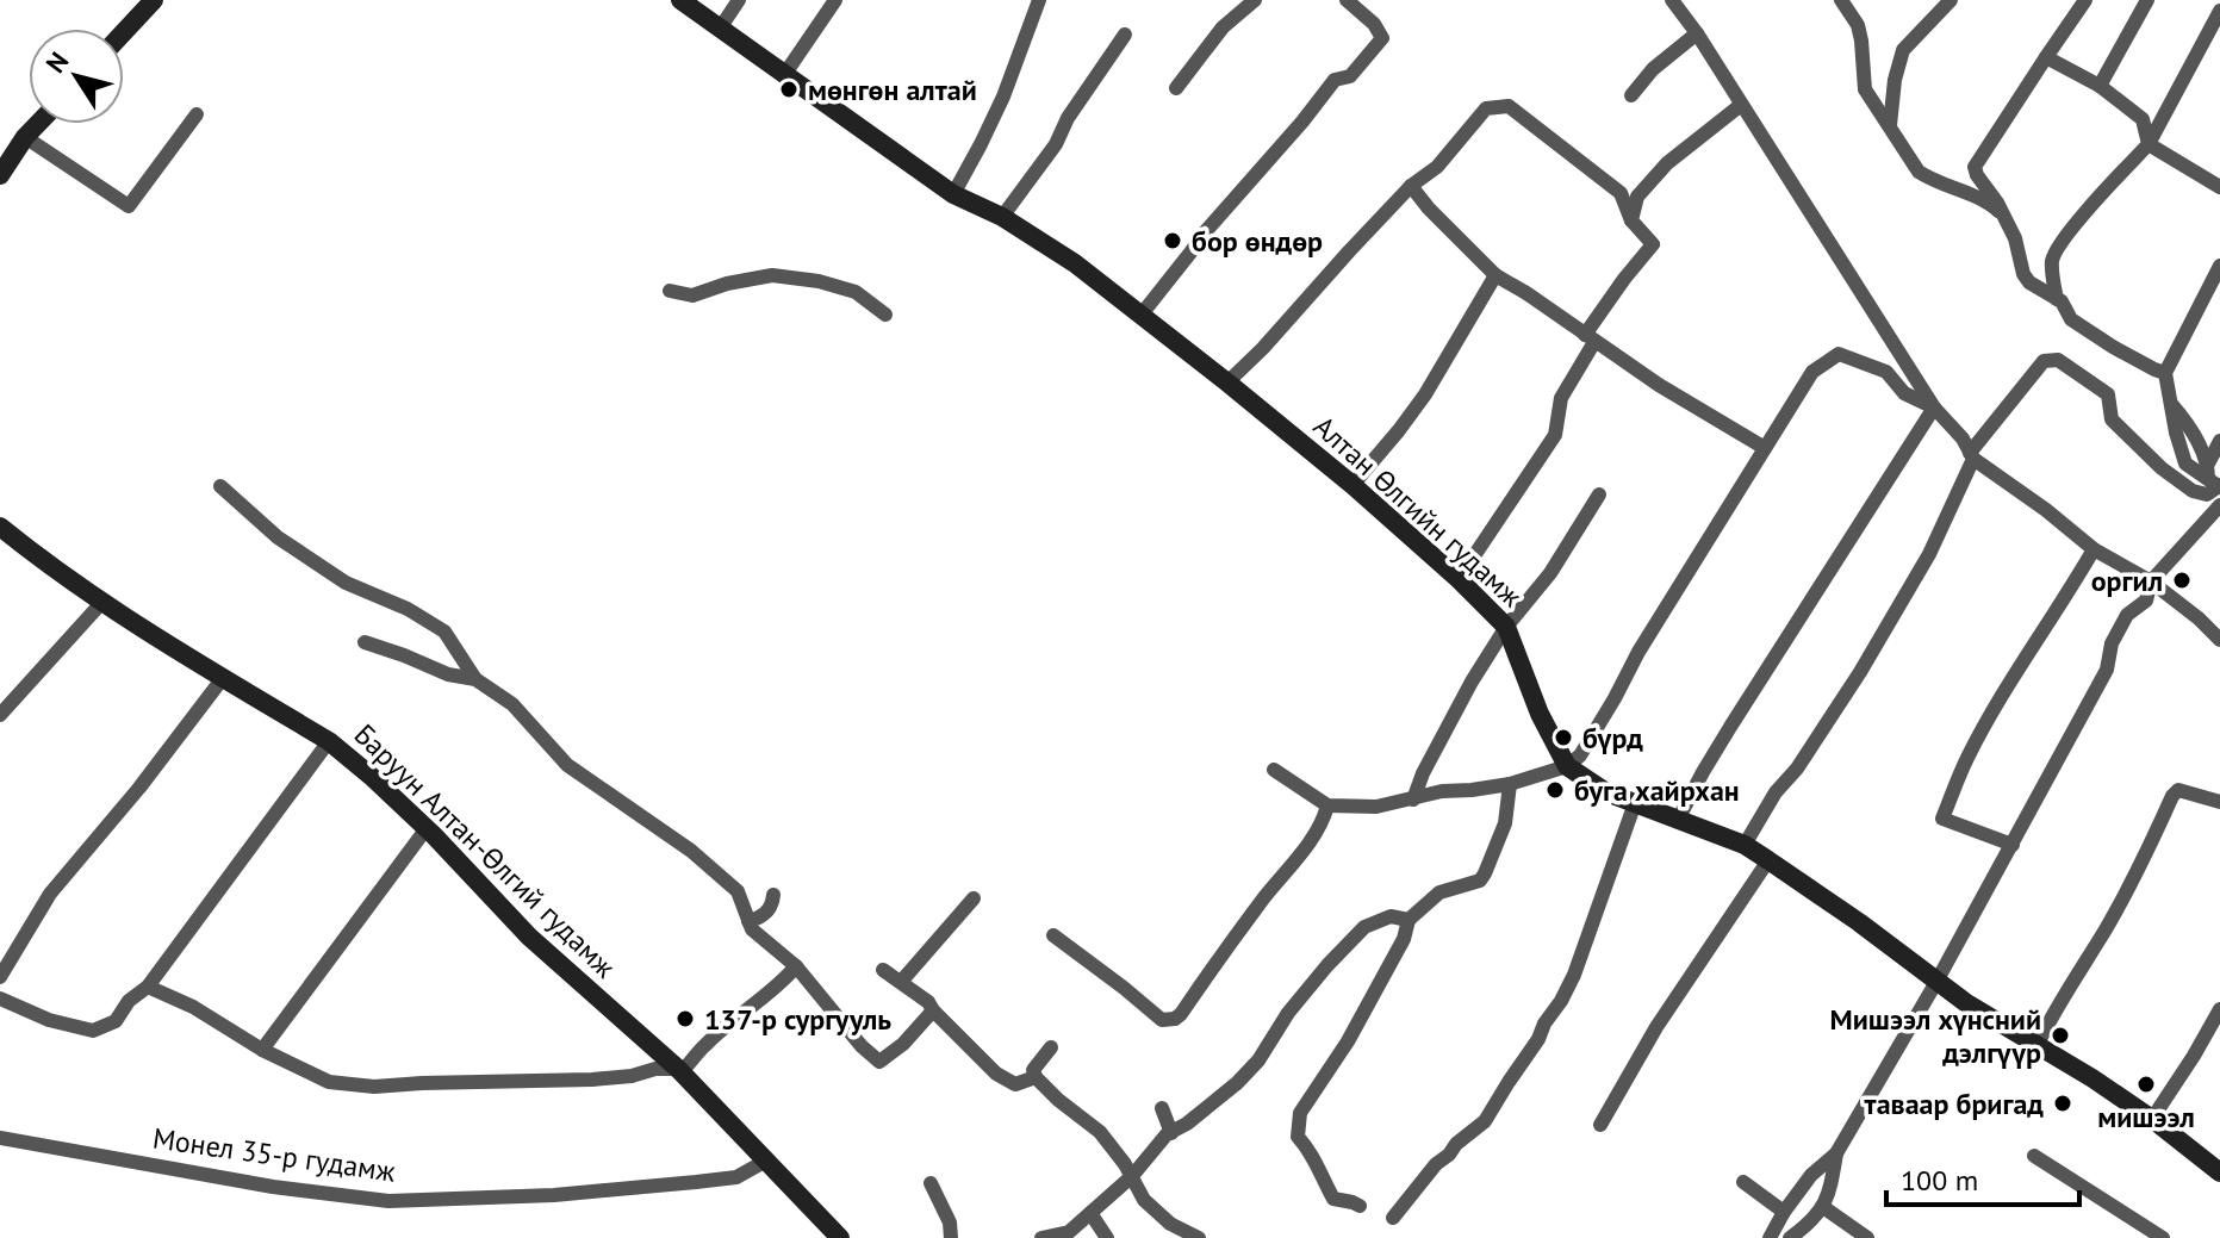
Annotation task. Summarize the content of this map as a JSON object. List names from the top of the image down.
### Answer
{
  "streets": {
    "main road": ["Алтан Өлгийн гудамж", "Баруун Алтан-Өлгий гудамж"],
    "street": ["Монел 35-р гудамж"]
  },
  "crossings": [
    ["Баруун Алтан-Өлгий гудамж", "Монел 35-р гудамж"]
  ],
  "places": [
    "мөнгөн алтай",
    "бор өндөр",
    "оргил",
    "бүрд",
    "буга хайрхан",
    "137-р сургууль",
    "Мишээл хүнсний дэлгүүр",
    "мишээл",
    "таваар бригад"
  ],
  "scale_bar": "100 m",
  "north": "top left"
}
